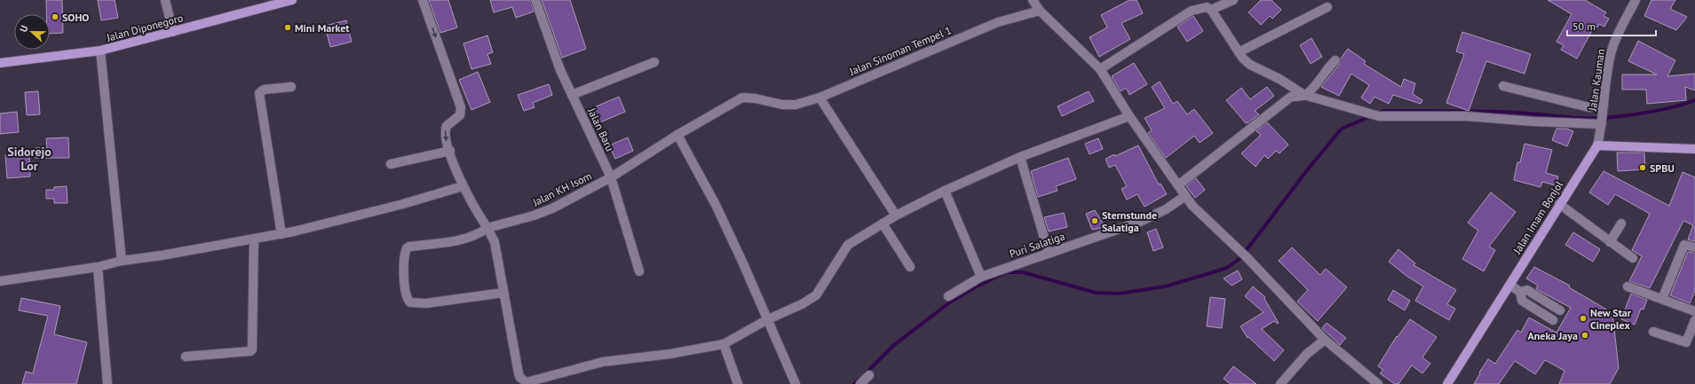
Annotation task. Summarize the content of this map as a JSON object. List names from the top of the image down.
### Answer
{
  "streets": {
    "main road": ["Jalan Diponegoro", "Jalan Imam Bonjol"],
    "street": [
      "Jalan Sinoman Tempel 1",
      "Jalan Kauman",
      "Jalan Baru",
      "Jalan KH Isom",
      "Puri Salatiga"
    ]
  },
  "crossings": [
    ["Jalan Sinoman Tempel 1", "Jalan KH Isom"],
    ["Jalan Kauman", "Jalan Imam Bonjol"],
    ["Jalan Baru", "Jalan KH Isom"]
  ],
  "districts": ["Sidorejo Lor"],
  "places": [
    "SOHO",
    "Mini Market",
    "SPBU",
    "Sternstunde Salatiga",
    "New Star Cineplex",
    "Aneka Jaya"
  ],
  "scale_bar": "50 m",
  "north": "left"
}
